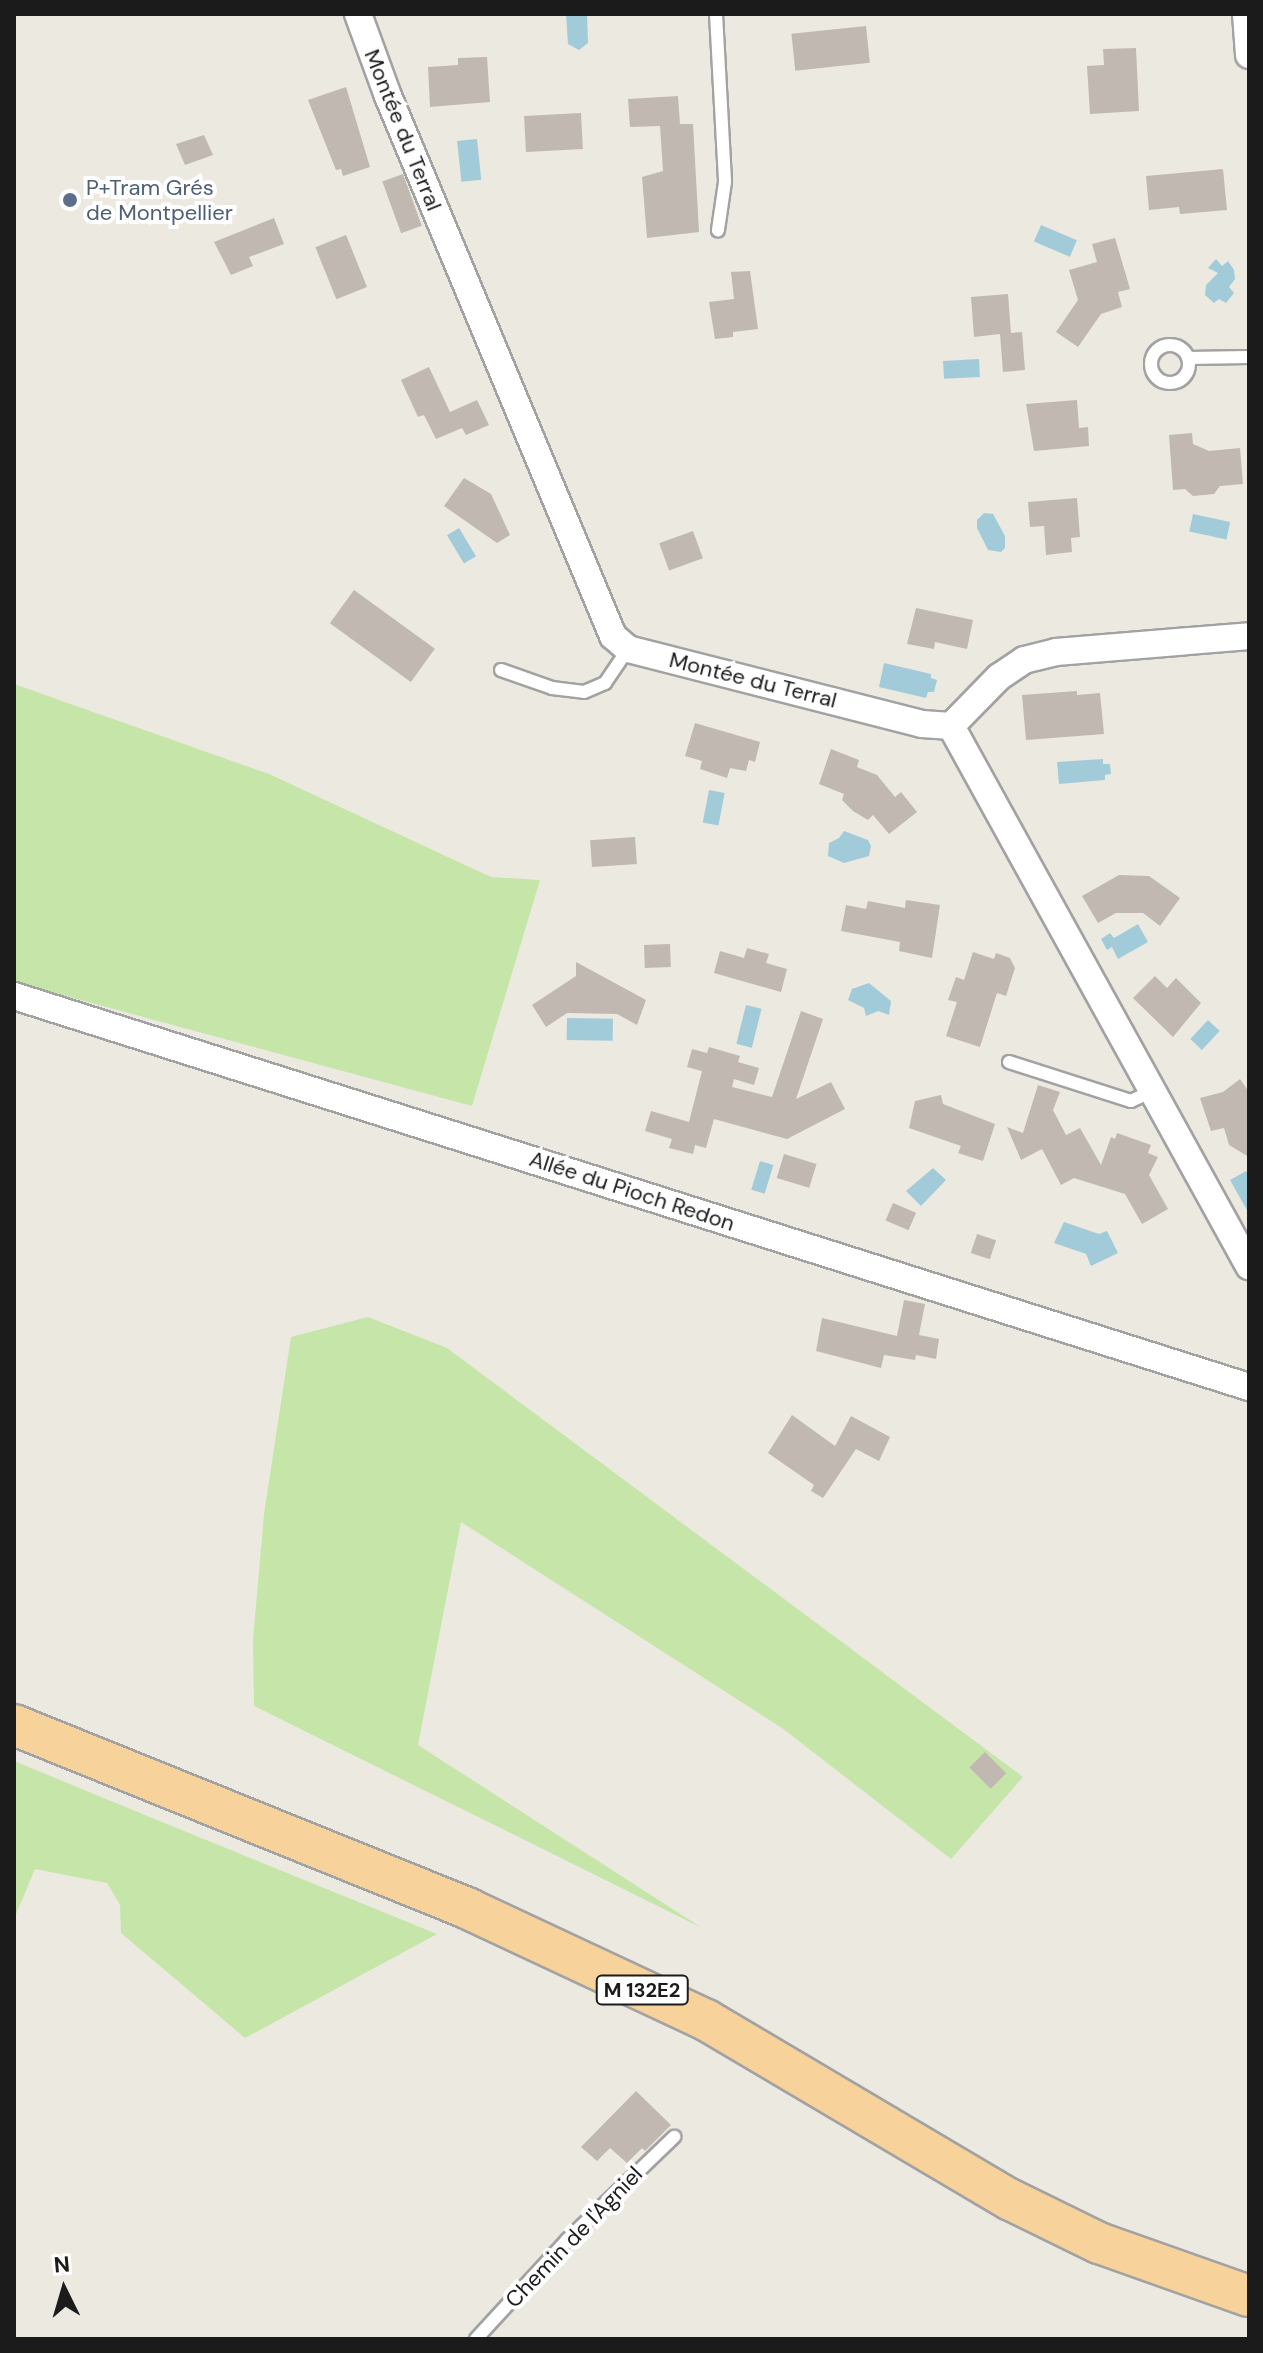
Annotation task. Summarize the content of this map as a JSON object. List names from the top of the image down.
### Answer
{
  "streets": {
    "main road": ["M 132E2"],
    "street": ["Montée du Terral", "Allée du Pioch Redon"],
    "lane": ["Chemin de l'Agniel"]
  },
  "places": ["P+Tram Grés de Montpellier"],
  "north": "top"
}
